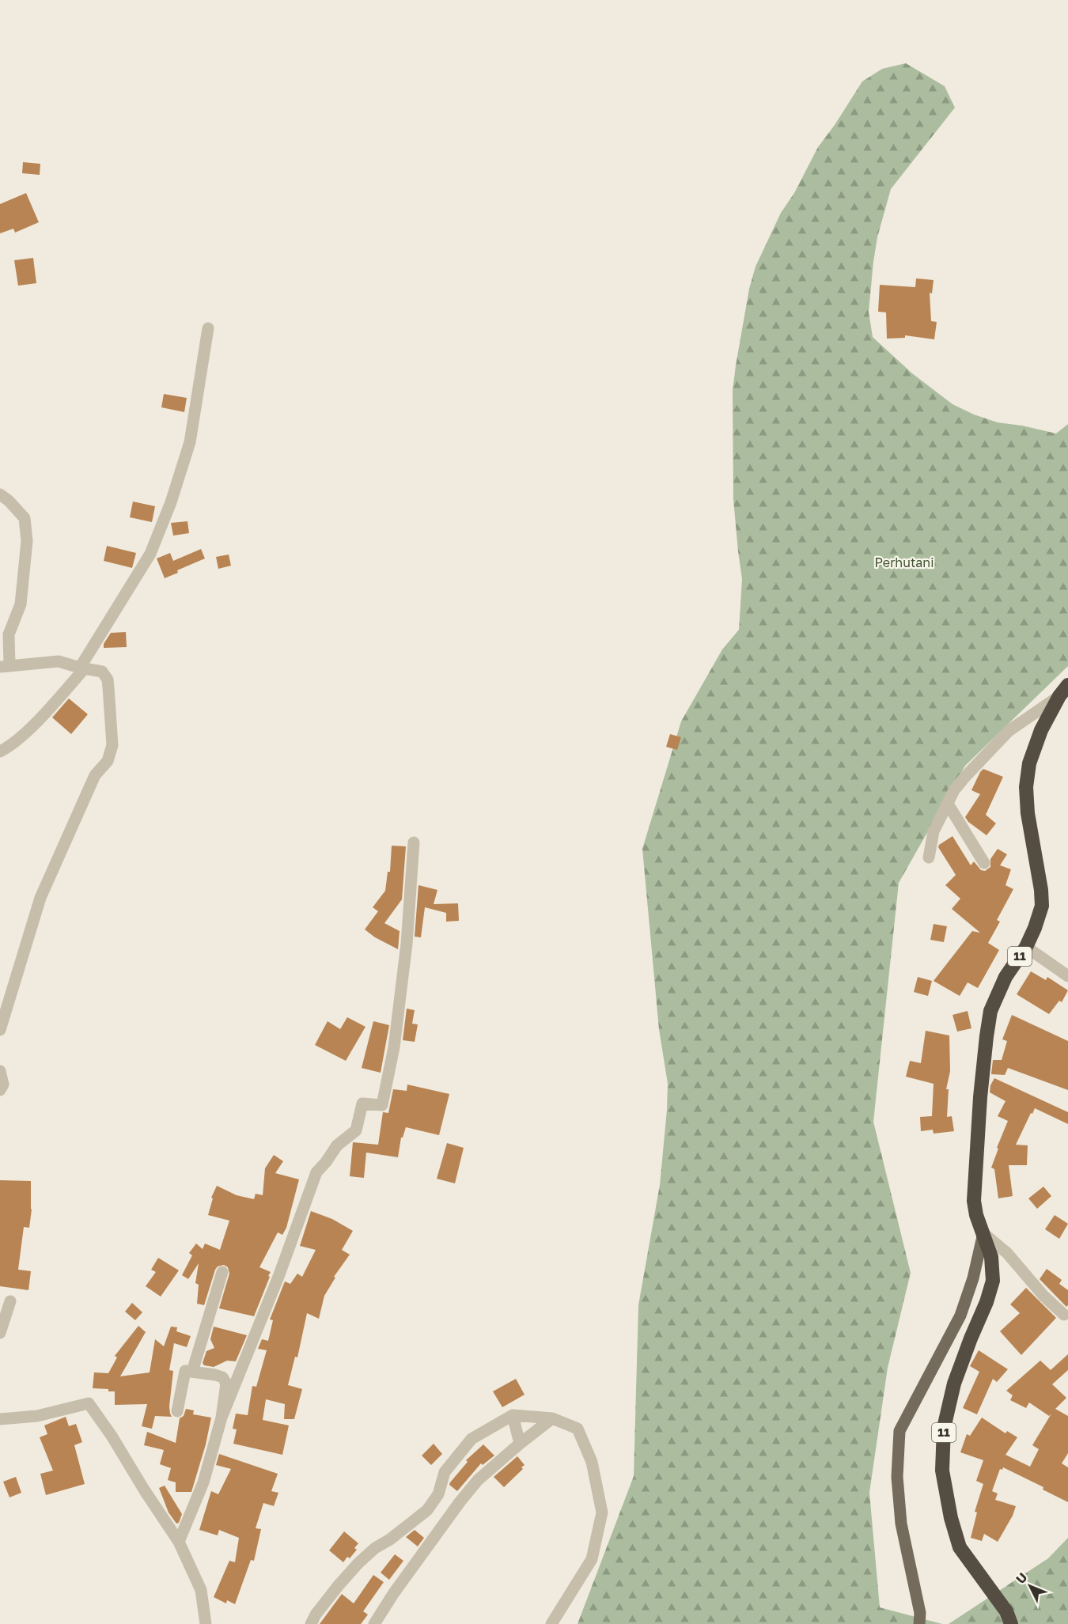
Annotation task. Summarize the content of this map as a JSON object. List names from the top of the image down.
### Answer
{
  "streets": {
    "highway": ["11"]
  },
  "parks": ["Perhutani"],
  "north": "top left"
}
